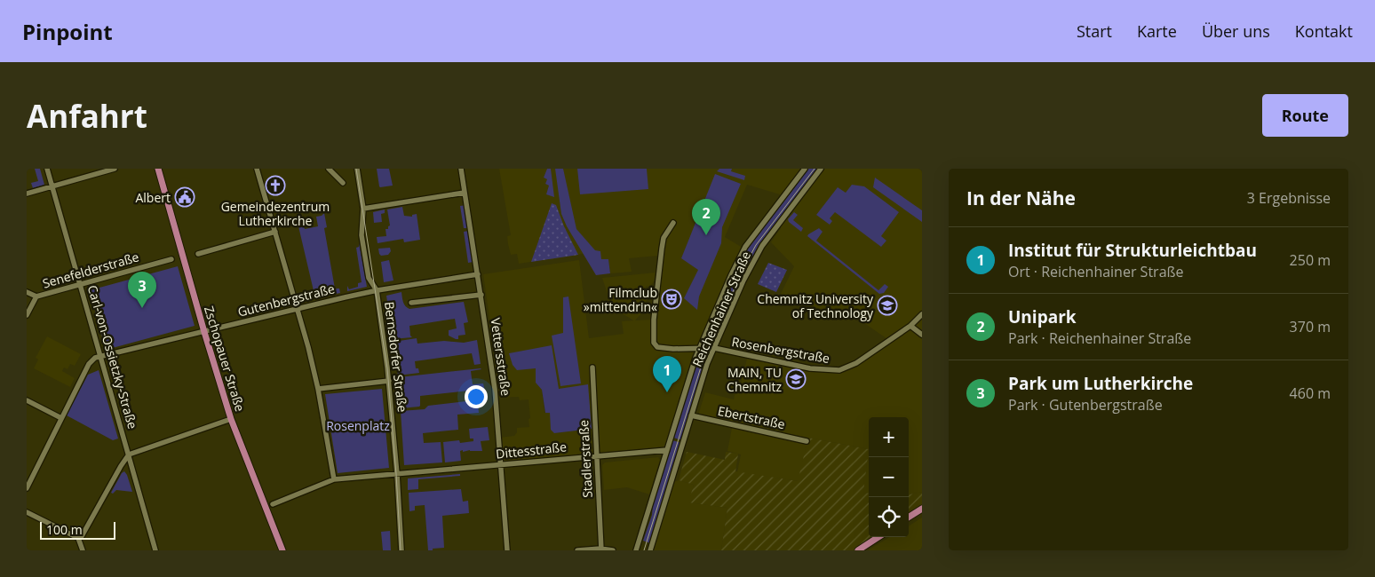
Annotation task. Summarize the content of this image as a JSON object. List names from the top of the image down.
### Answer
{
  "streets": {
    "main road": ["Zschopauer Straße"],
    "street": [
      "Senefelderstraße",
      "Gutenbergstraße",
      "Reichenhainer Straße",
      "Rosenbergstraße",
      "Carl-von-Ossietzky-Straße",
      "Bernsdorfer Straße",
      "Vettersstraße",
      "Ebertstraße",
      "Dittesstraße",
      "Stadlerstraße"
    ]
  },
  "crossings": [
    ["Senefelderstraße", "Carl-von-Ossietzky-Straße"],
    ["Gutenbergstraße", "Carl-von-Ossietzky-Straße"],
    ["Gutenbergstraße", "Bernsdorfer Straße"],
    ["Gutenbergstraße", "Vettersstraße"],
    ["Gutenbergstraße", "Zschopauer Straße"],
    ["Reichenhainer Straße", "Rosenbergstraße"],
    ["Reichenhainer Straße", "Ebertstraße"],
    ["Reichenhainer Straße", "Dittesstraße"],
    ["Bernsdorfer Straße", "Dittesstraße"],
    ["Vettersstraße", "Dittesstraße"],
    ["Dittesstraße", "Stadlerstraße"]
  ],
  "parks": ["Rosenplatz"],
  "places": {
    "church": ["Gemeindezentrum Lutherkirche"],
    "public building": ["Albert"],
    "theatre": ["Filmclub »mittendrin«"],
    "school or university": ["Chemnitz University of Technology", "MAIN, TU Chemnitz"]
  },
  "scale_bar": "100 m",
  "page": {
    "header": "Pinpoint",
    "nav": [
      "Start",
      "Karte",
      "Über uns",
      "Kontakt"
    ],
    "buttons": "Route",
    "title": "Anfahrt",
    "heading": ["In der Nähe", "3 Ergebnisse"],
    "pins": ["2", "3", "1"],
    "list": [
      {
        "mark": "1",
        "name": "Institut für Strukturleichtbau",
        "note": "Ort · Reichenhainer Straße",
        "value": "250 m"
      },
      {
        "mark": "2",
        "name": "Unipark",
        "note": "Park · Reichenhainer Straße",
        "value": "370 m"
      },
      {
        "mark": "3",
        "name": "Park um Lutherkirche",
        "note": "Park · Gutenbergstraße",
        "value": "460 m"
      }
    ],
    "map_buttons": ["+", "−"],
    "scale": "100 m"
  }
}
